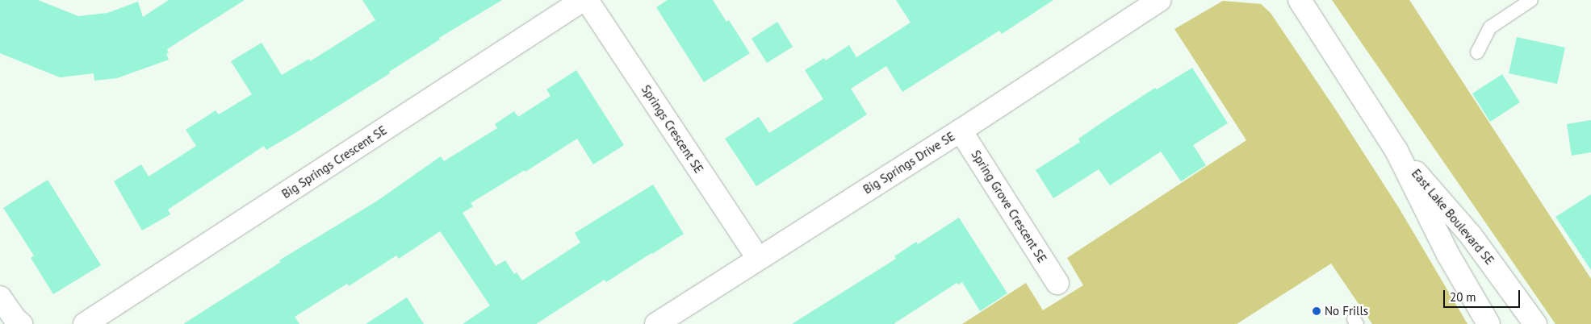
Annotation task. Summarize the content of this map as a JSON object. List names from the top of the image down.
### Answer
{
  "streets": {
    "street": [
      "Springs Crescent SE",
      "Big Springs Crescent SE",
      "Big Springs Drive SE",
      "Spring Grove Crescent SE",
      "East Lake Boulevard SE"
    ]
  },
  "crossings": [
    ["Springs Crescent SE", "Big Springs Drive SE"],
    ["Big Springs Drive SE", "Spring Grove Crescent SE"]
  ],
  "places": ["No Frills"],
  "scale_bar": "20 m"
}
